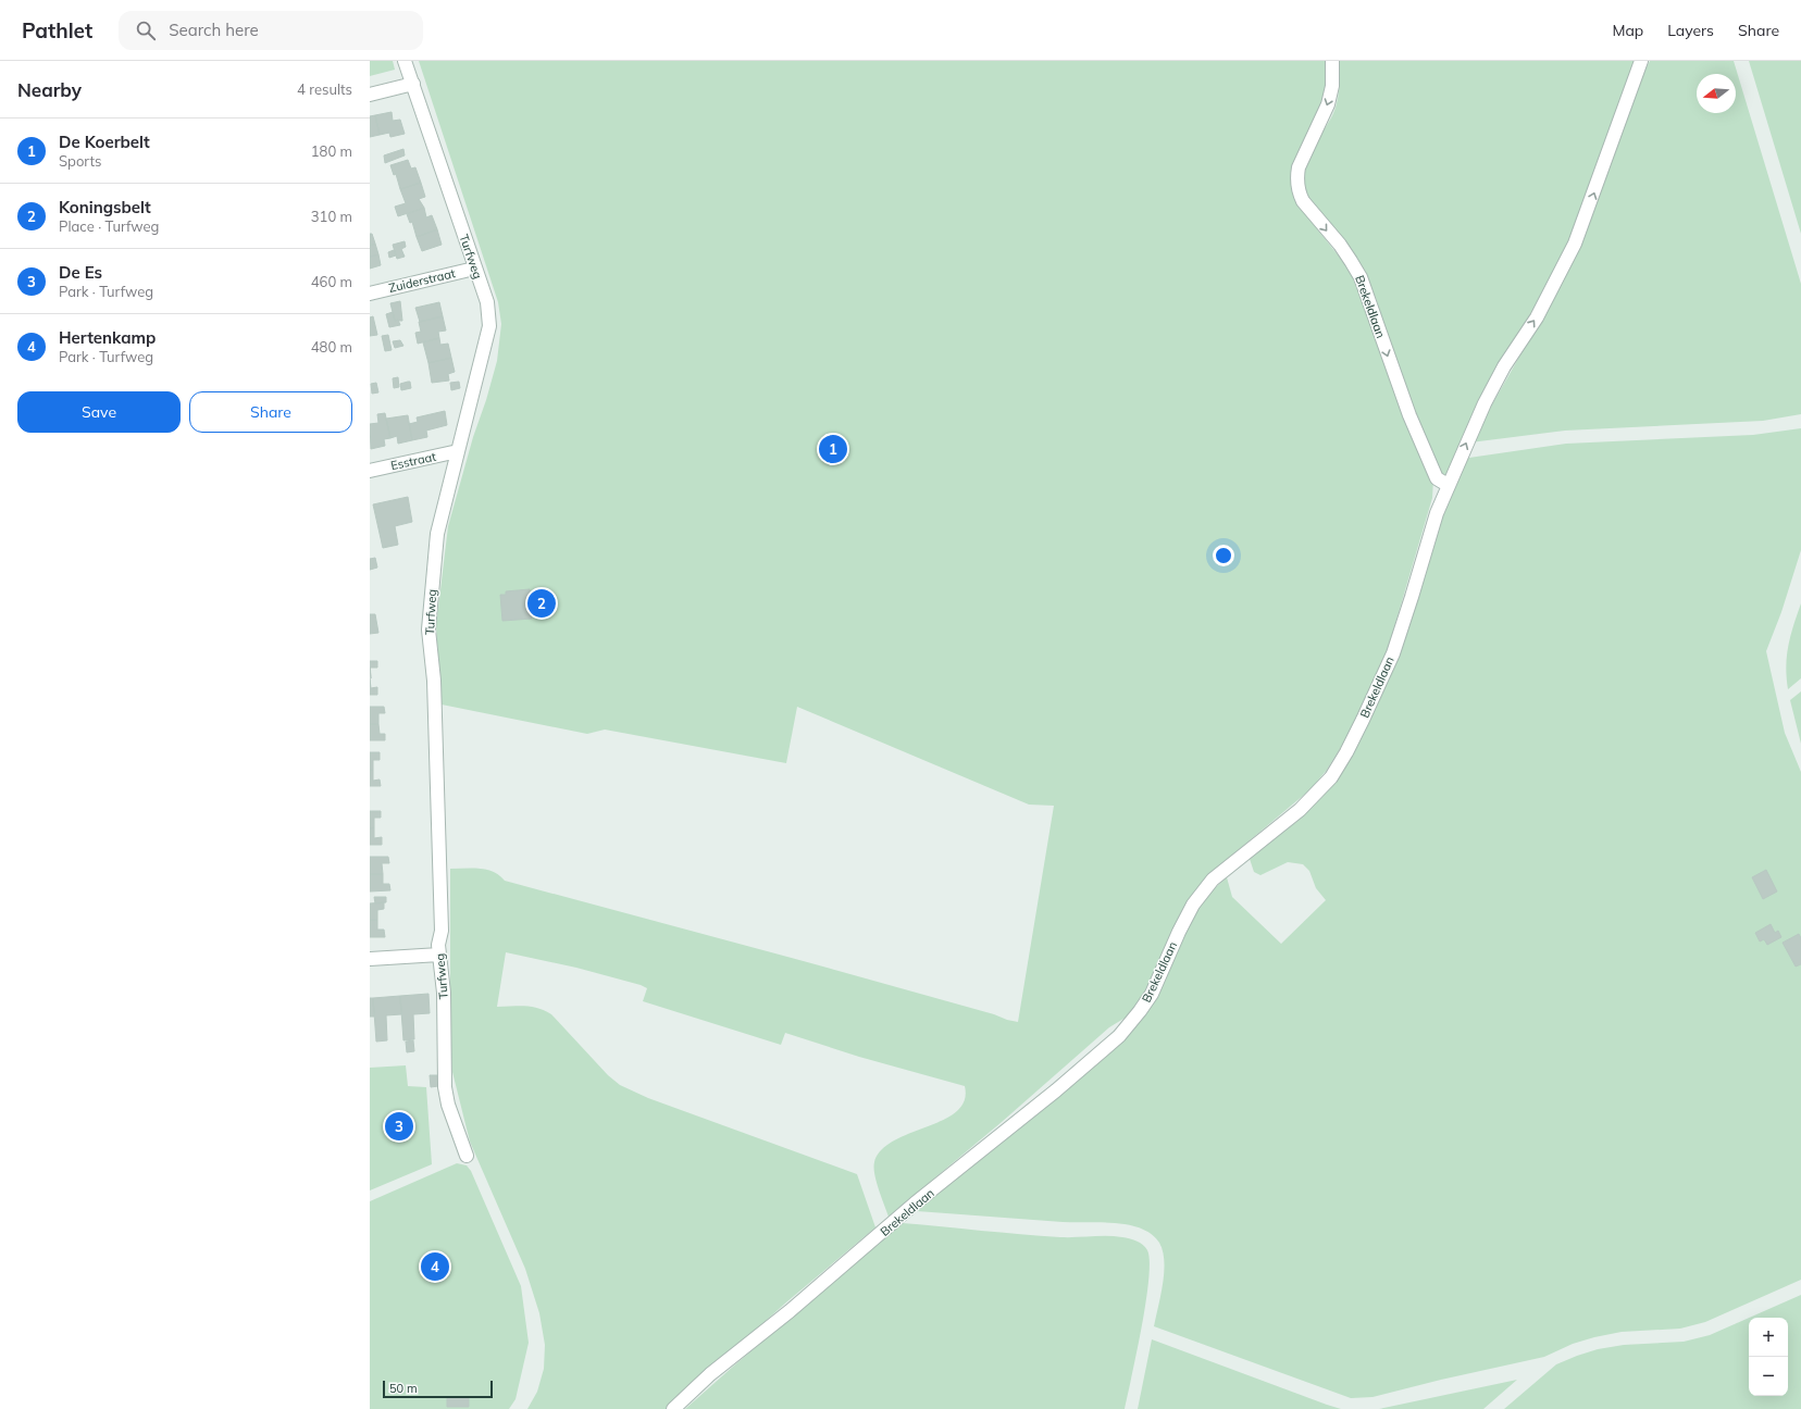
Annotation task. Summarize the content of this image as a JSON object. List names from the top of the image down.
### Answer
{
  "streets": {
    "street": [
      "Turfweg",
      "Zuiderstraat",
      "Brekeldlaan",
      "Esstraat"
    ]
  },
  "crossings": [
    ["Turfweg", "Zuiderstraat"],
    ["Turfweg", "Esstraat"]
  ],
  "scale_bar": "50 m",
  "north": "left",
  "page": {
    "header": "Pathlet",
    "search": "Search here",
    "nav": ["Map", "Layers", "Share"],
    "heading": ["Nearby", "4 results"],
    "list": [
      {
        "mark": "1",
        "name": "De Koerbelt",
        "note": "Sports",
        "value": "180 m"
      },
      {
        "mark": "2",
        "name": "Koningsbelt",
        "note": "Place · Turfweg",
        "value": "310 m"
      },
      {
        "mark": "3",
        "name": "De Es",
        "note": "Park · Turfweg",
        "value": "460 m"
      },
      {
        "mark": "4",
        "name": "Hertenkamp",
        "note": "Park · Turfweg",
        "value": "480 m"
      }
    ],
    "buttons": ["Save", "Share"],
    "pins": [
      "1",
      "2",
      "3",
      "4"
    ],
    "map_buttons": ["+", "−"],
    "scale": "50 m"
  }
}
